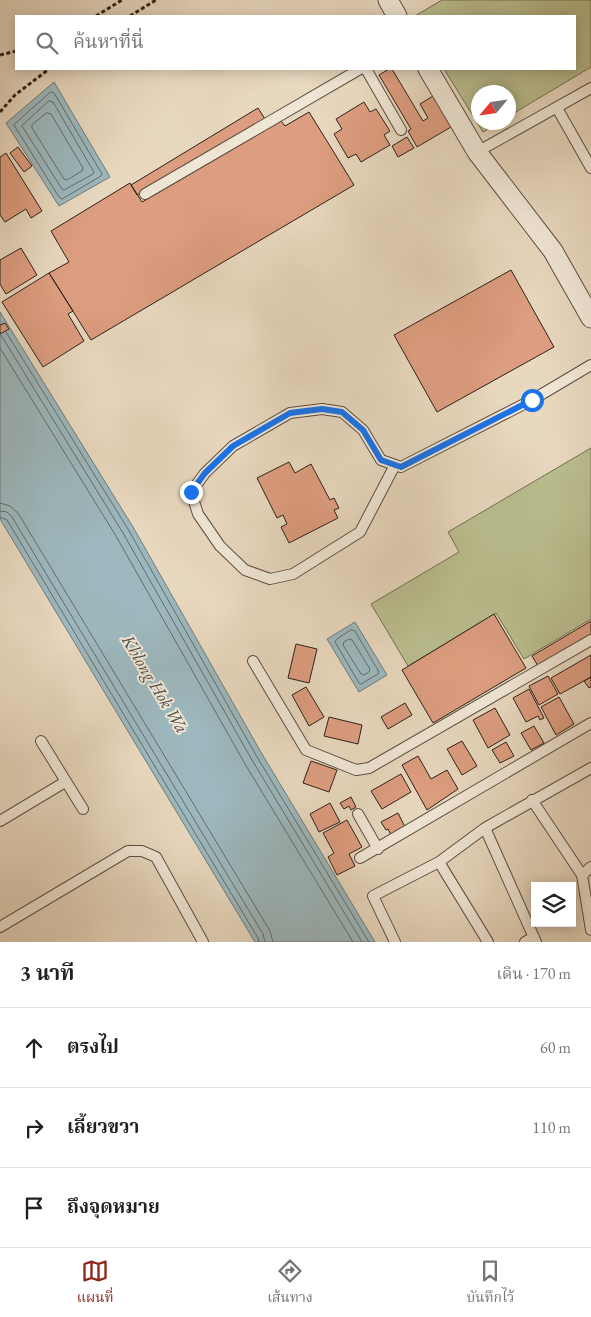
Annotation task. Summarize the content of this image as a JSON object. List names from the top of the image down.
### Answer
{
  "water": ["Khlong Hok Wa"],
  "north": "bottom left",
  "page": {
    "search": "ค้นหาที่นี่",
    "heading": ["3 นาที", "เดิน · 170 m"],
    "list": [
      ["ตรงไป", "60 m"],
      ["เลี้ยวขวา", "110 m"],
      "ถึงจุดหมาย"
    ],
    "nav": ["แผนที่", "เส้นทาง", "บันทึกไว้"]
  }
}
